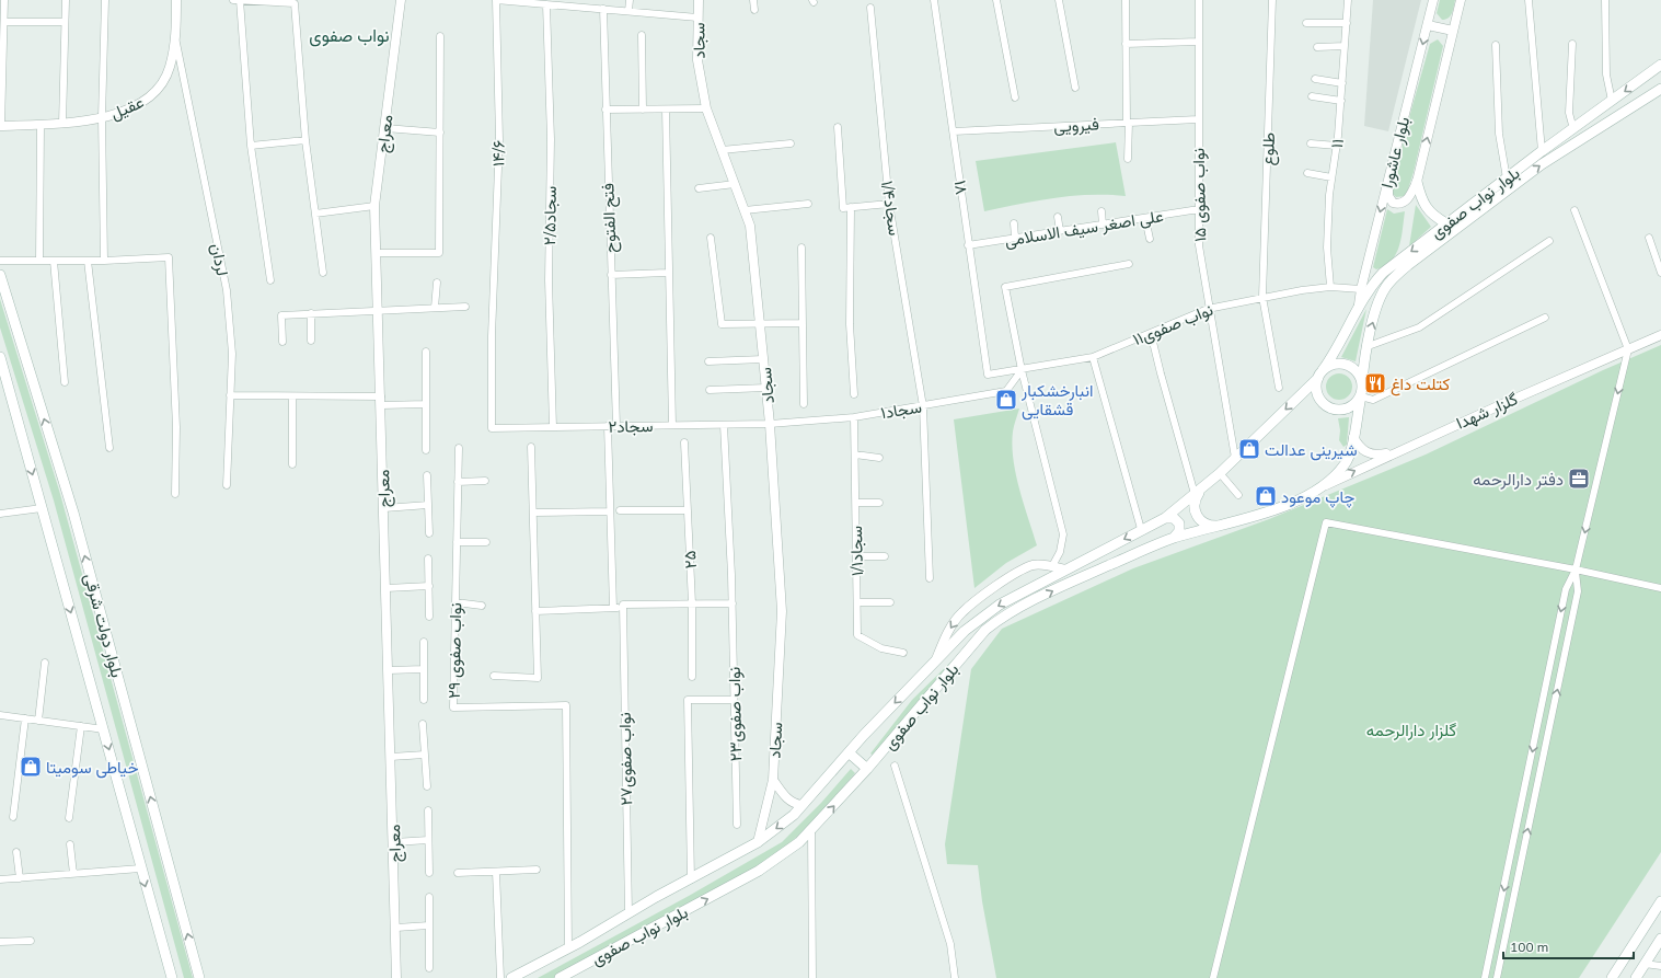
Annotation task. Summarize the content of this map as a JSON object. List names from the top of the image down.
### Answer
{
  "streets": {
    "main road": ["بلوار نواب صفوی", "بلوار دولت شرقی"],
    "street": [
      "سجاد",
      "عقیل",
      "فیرویی",
      "معراج",
      "۱۱",
      "طلوع",
      "بلوار عاشورا",
      "۱۴/۶",
      "۱۸",
      "نواب صفوی ۱۵",
      "۱/۴سجاد",
      "۲/۵سجاد",
      "فتح الفتوح",
      "علی اصغر سیف الاسلامی",
      "لردان",
      "۱۱نواب صفوی",
      "۱سجاد",
      "گلزار شهدا",
      "۲سجاد",
      "۱/۱سجاد",
      "۲۵",
      "نواب صفوی ۲۹",
      "۲۳نواب صفوی",
      "۲۷نواب صفوی"
    ]
  },
  "crossings": [
    ["سجاد", "بلوار نواب صفوی"],
    ["سجاد", "۱سجاد"],
    ["سجاد", "۲سجاد"],
    ["عقیل", "لردان"],
    ["فیرویی", "۱۸"],
    ["فیرویی", "نواب صفوی ۱۵"],
    ["۱۱", "۱۱نواب صفوی"],
    ["طلوع", "۱۱نواب صفوی"],
    ["بلوار عاشورا", "بلوار نواب صفوی"],
    ["بلوار عاشورا", "۱۱نواب صفوی"],
    ["۱۴/۶", "۲سجاد"],
    ["۱۸", "علی اصغر سیف الاسلامی"],
    ["۱۸", "۱۱نواب صفوی"],
    ["نواب صفوی ۱۵", "بلوار نواب صفوی"],
    ["نواب صفوی ۱۵", "علی اصغر سیف الاسلامی"],
    ["نواب صفوی ۱۵", "۱۱نواب صفوی"],
    ["بلوار نواب صفوی", "گلزار شهدا"],
    ["بلوار نواب صفوی", "نواب صفوی ۲۹"],
    ["بلوار نواب صفوی", "۲۷نواب صفوی"],
    ["۱/۴سجاد", "۱سجاد"],
    ["۲/۵سجاد", "۲سجاد"],
    ["فتح الفتوح", "۲سجاد"],
    ["۱۱نواب صفوی", "۱سجاد"],
    ["۱سجاد", "۲سجاد"],
    ["۱سجاد", "۱/۱سجاد"],
    ["۲سجاد", "۲۳نواب صفوی"]
  ],
  "districts": ["نواب صفوی"],
  "parks": ["گلزار دارالرحمه"],
  "places": {
    "restaurant": ["کتلت داغ"],
    "shop": [
      "انبارخشکبار قشقایی",
      "شیرینی عدالت",
      "چاپ موعود",
      "خیاطی سومیتا"
    ],
    "office": ["دفتر دارالرحمه"]
  },
  "scale_bar": "100 m"
}
